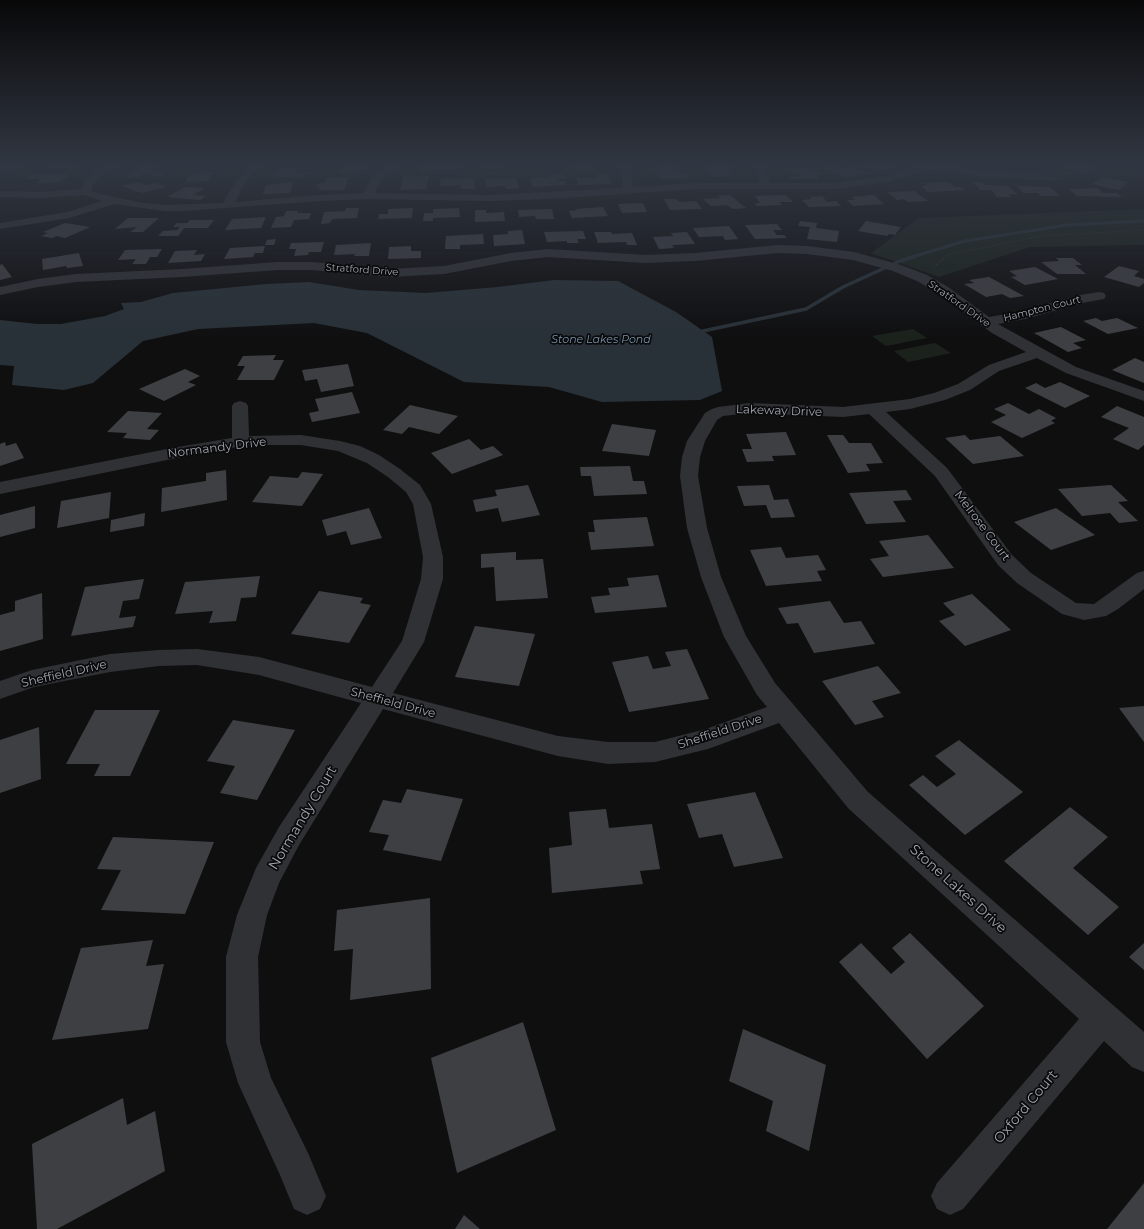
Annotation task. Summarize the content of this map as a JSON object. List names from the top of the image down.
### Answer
{
  "streets": {
    "street": [
      "Stratford Drive",
      "Hampton Court",
      "Lakeway Drive",
      "Normandy Drive",
      "Melrose Court",
      "Sheffield Drive",
      "Normandy Court",
      "Stone Lakes Drive",
      "Oxford Court"
    ]
  },
  "crossings": [
    ["Stratford Drive", "Hampton Court"],
    ["Stratford Drive", "Lakeway Drive"],
    ["Lakeway Drive", "Melrose Court"],
    ["Lakeway Drive", "Sheffield Drive"],
    ["Lakeway Drive", "Stone Lakes Drive"],
    ["Normandy Drive", "Sheffield Drive"],
    ["Normandy Drive", "Normandy Court"],
    ["Sheffield Drive", "Normandy Court"],
    ["Sheffield Drive", "Stone Lakes Drive"],
    ["Stone Lakes Drive", "Oxford Court"]
  ],
  "water": ["Stone Lakes Pond"]
}
